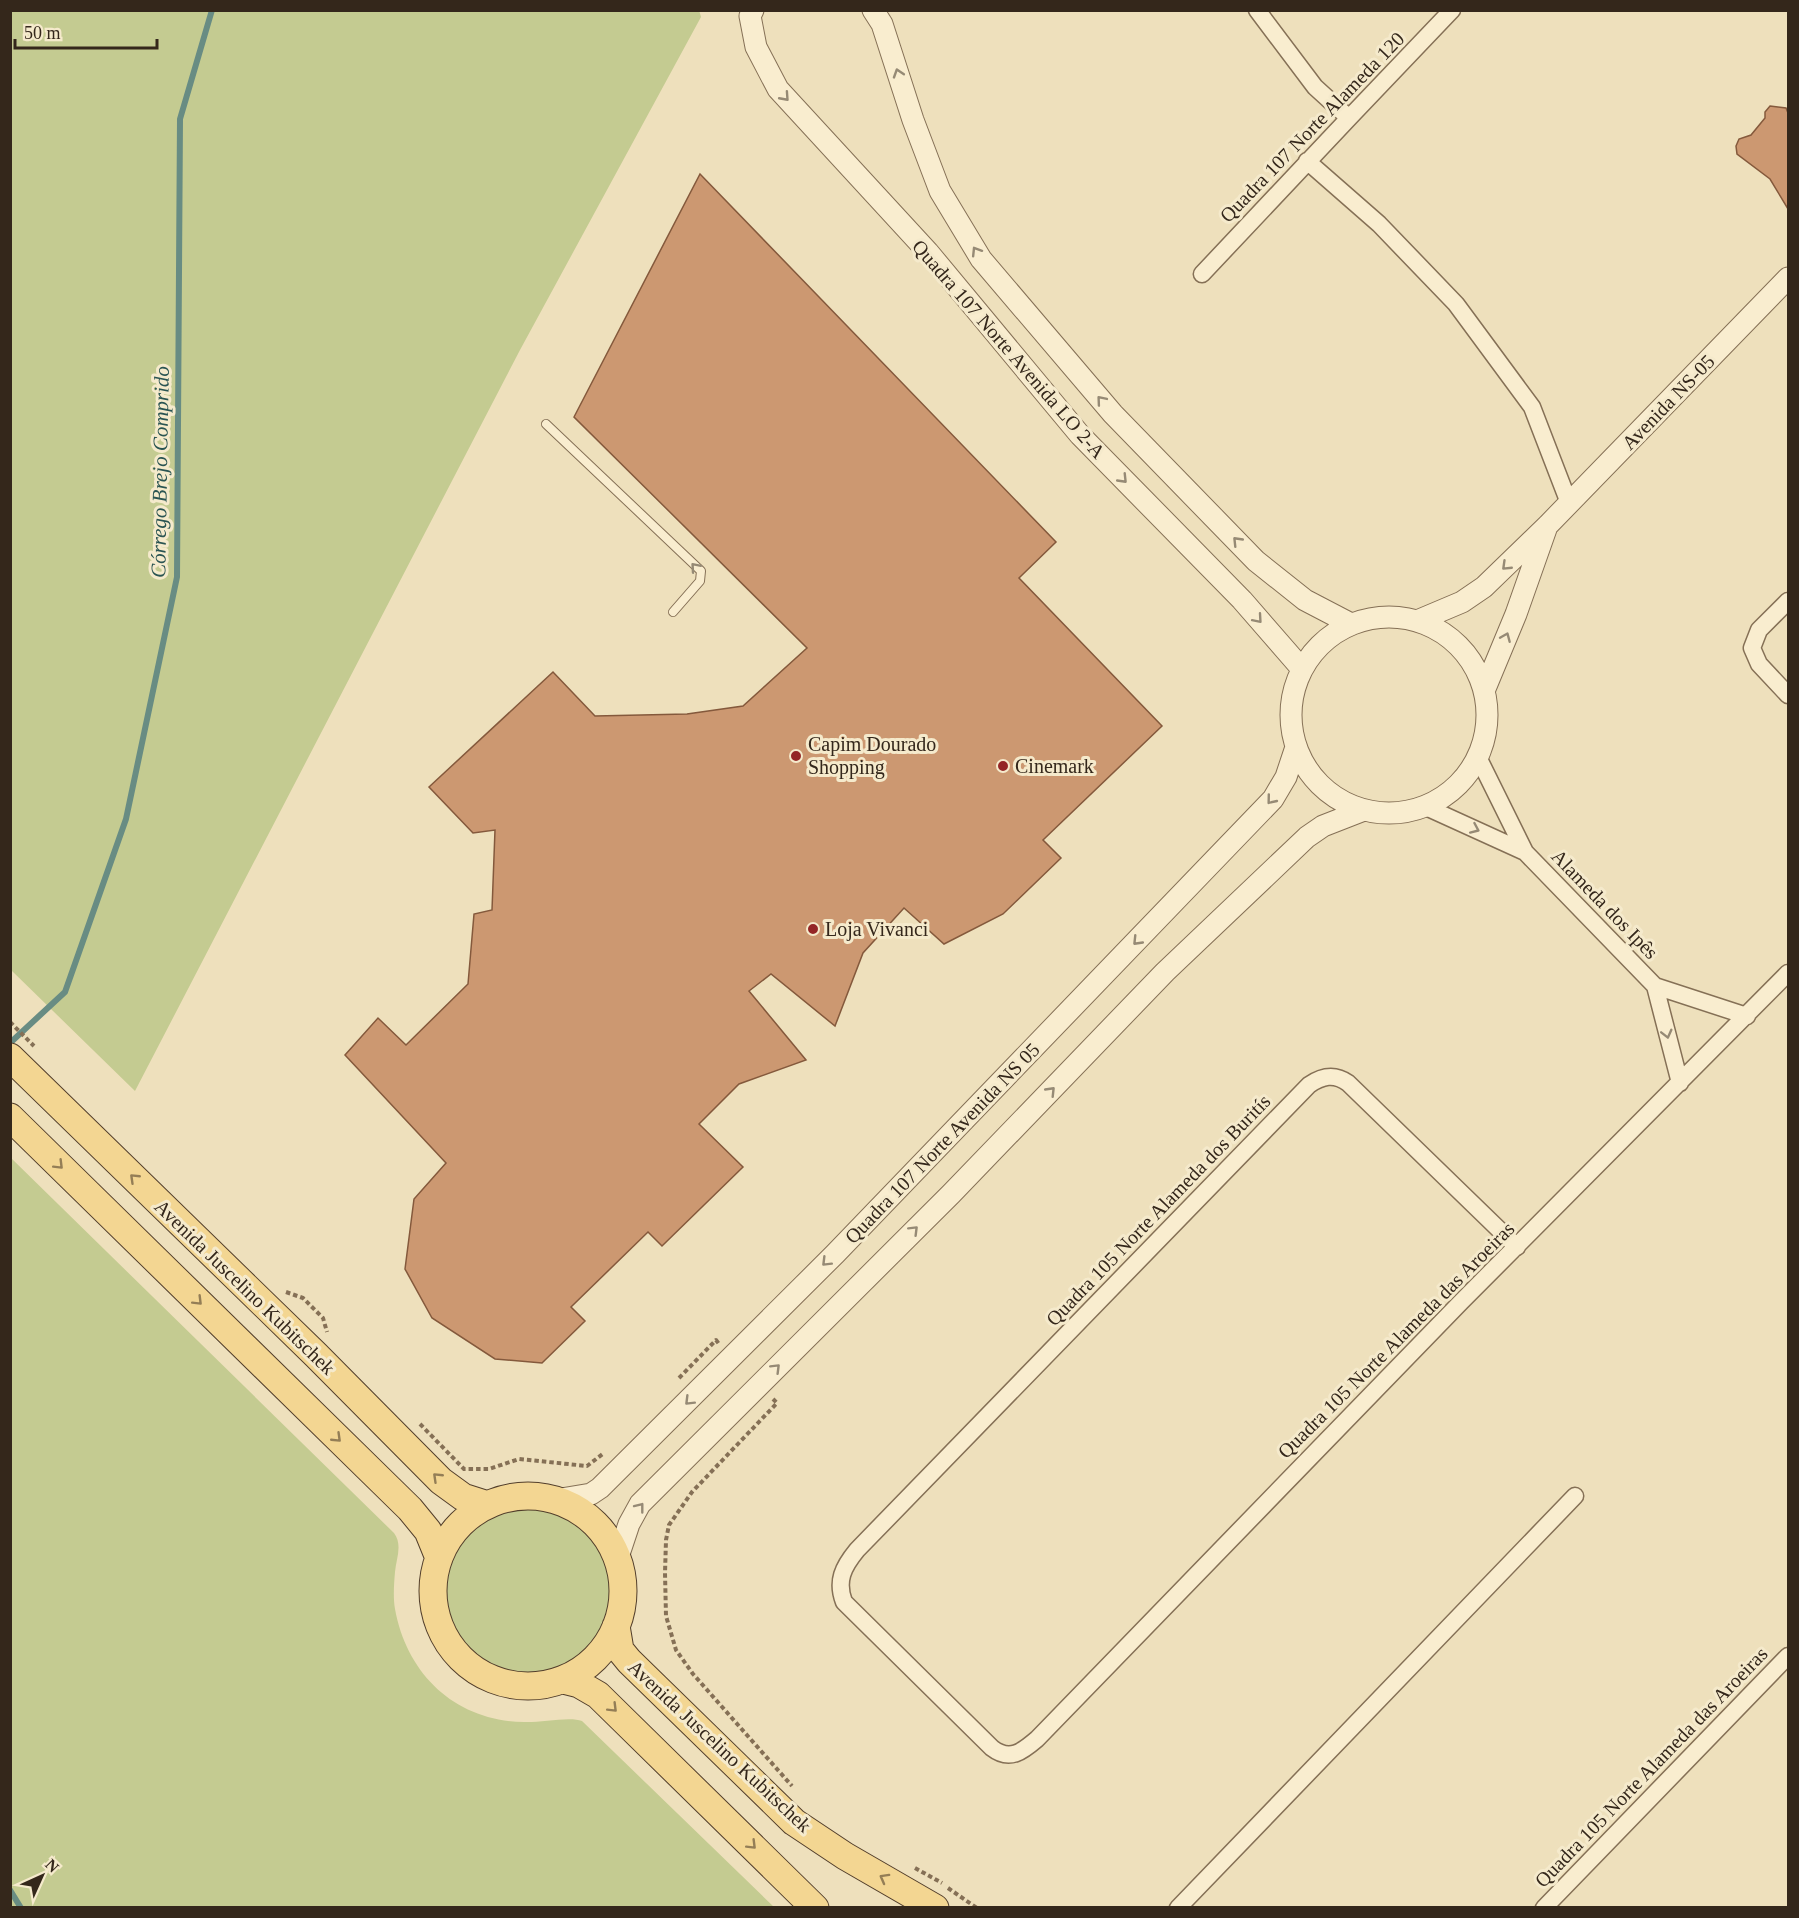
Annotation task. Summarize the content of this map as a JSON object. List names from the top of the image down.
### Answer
{
  "streets": {
    "main road": ["Avenida Juscelino Kubitschek"],
    "street": [
      "Quadra 107 Norte Alameda 120",
      "Quadra 107 Norte Avenida LO 2-A",
      "Avenida NS-05",
      "Alameda dos Ipês",
      "Quadra 107 Norte Avenida NS 05",
      "Quadra 105 Norte Alameda dos Buritís",
      "Quadra 105 Norte Alameda das Aroeiras"
    ]
  },
  "crossings": [
    ["Quadra 107 Norte Avenida LO 2-A", "Alameda dos Ipês"],
    ["Quadra 107 Norte Avenida LO 2-A", "Quadra 107 Norte Avenida NS 05"],
    ["Alameda dos Ipês", "Quadra 107 Norte Avenida NS 05"],
    ["Alameda dos Ipês", "Quadra 105 Norte Alameda das Aroeiras"],
    ["Quadra 107 Norte Avenida NS 05", "Avenida Juscelino Kubitschek"],
    ["Quadra 105 Norte Alameda dos Buritís", "Quadra 105 Norte Alameda das Aroeiras"]
  ],
  "water": ["Córrego Brejo Comprido"],
  "places": ["Capim Dourado Shopping", "Cinemark", "Loja Vivanci"],
  "scale_bar": "50 m",
  "north": "top right"
}
